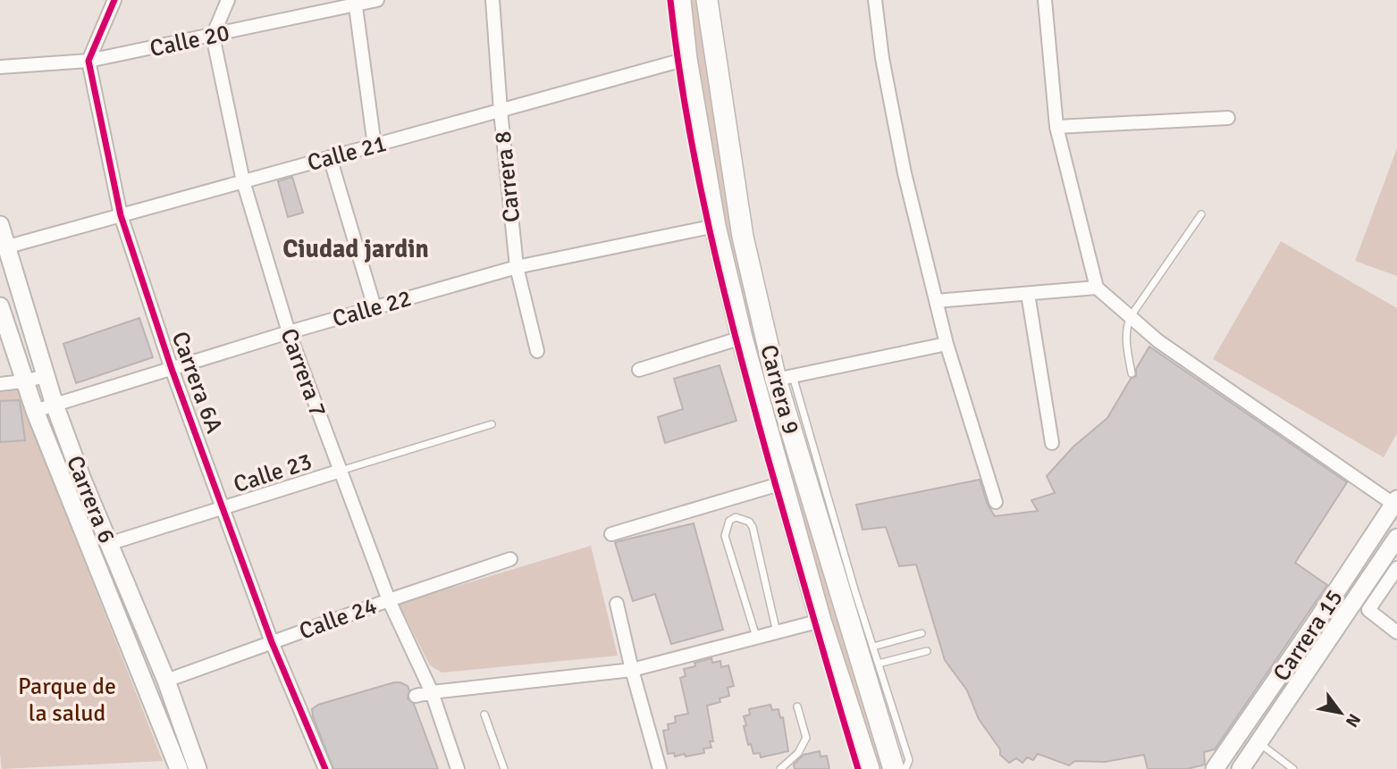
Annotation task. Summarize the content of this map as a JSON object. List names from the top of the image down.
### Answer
{
  "streets": {
    "main road": ["Carrera 9", "Carrera 6", "Carrera 15"],
    "street": [
      "Calle 20",
      "Calle 21",
      "Carrera 8",
      "Calle 22",
      "Carrera 7",
      "Carrera 6A",
      "Calle 23",
      "Calle 24"
    ]
  },
  "crossings": [
    ["Calle 20", "Carrera 7"],
    ["Calle 20", "Carrera 6A"],
    ["Calle 21", "Carrera 8"],
    ["Calle 21", "Carrera 7"],
    ["Calle 21", "Carrera 6A"],
    ["Calle 21", "Carrera 9"],
    ["Calle 21", "Carrera 6"],
    ["Carrera 8", "Calle 22"],
    ["Calle 22", "Carrera 7"],
    ["Calle 22", "Carrera 6A"],
    ["Calle 22", "Carrera 9"],
    ["Calle 22", "Carrera 6"],
    ["Carrera 7", "Calle 23"],
    ["Carrera 7", "Calle 24"],
    ["Carrera 6A", "Calle 23"],
    ["Carrera 6A", "Calle 24"],
    ["Calle 23", "Carrera 6"],
    ["Carrera 6", "Calle 24"]
  ],
  "districts": ["Ciudad jardin"],
  "parks": ["Parque de la salud"],
  "north": "bottom right"
}
